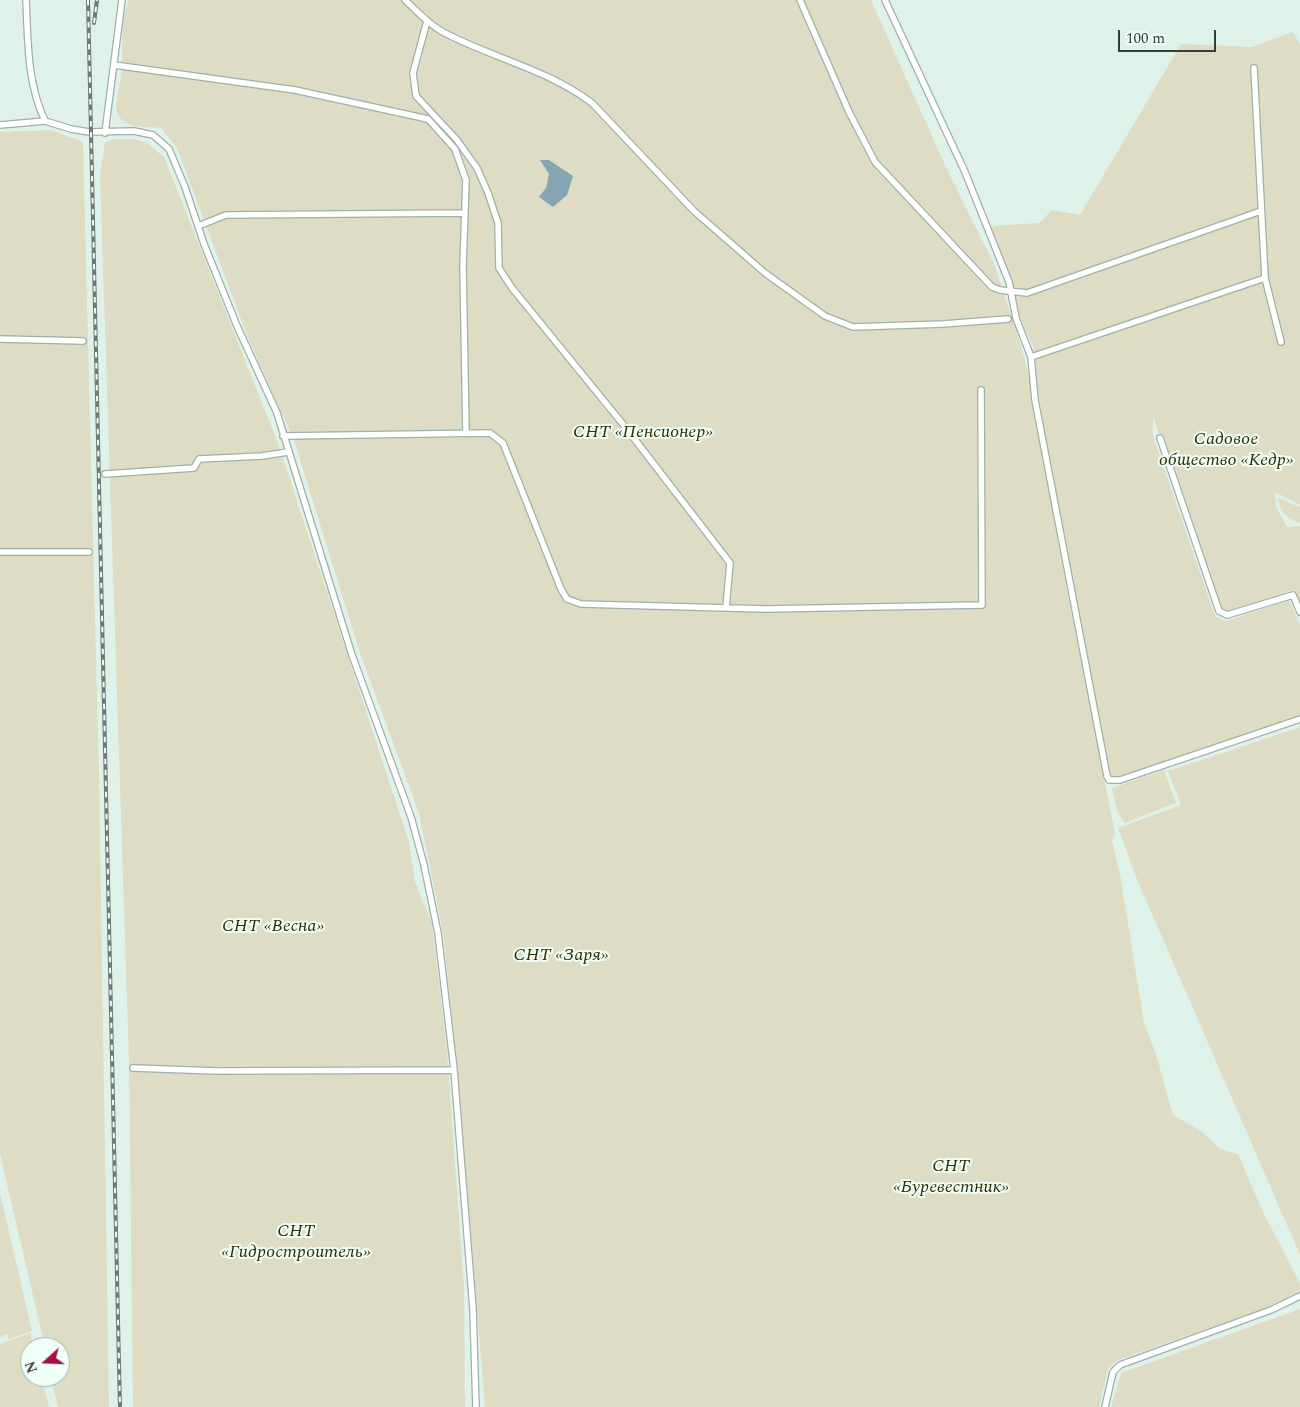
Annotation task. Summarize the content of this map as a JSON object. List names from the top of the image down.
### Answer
{
  "parks": [
    "СНТ «Пенсионер»",
    "Садовое общество «Кедр»",
    "СНТ «Весна»",
    "СНТ «Заря»",
    "СНТ «Буревестник»",
    "СНТ «Гидростроитель»"
  ],
  "scale_bar": "100 m",
  "north": "left"
}
